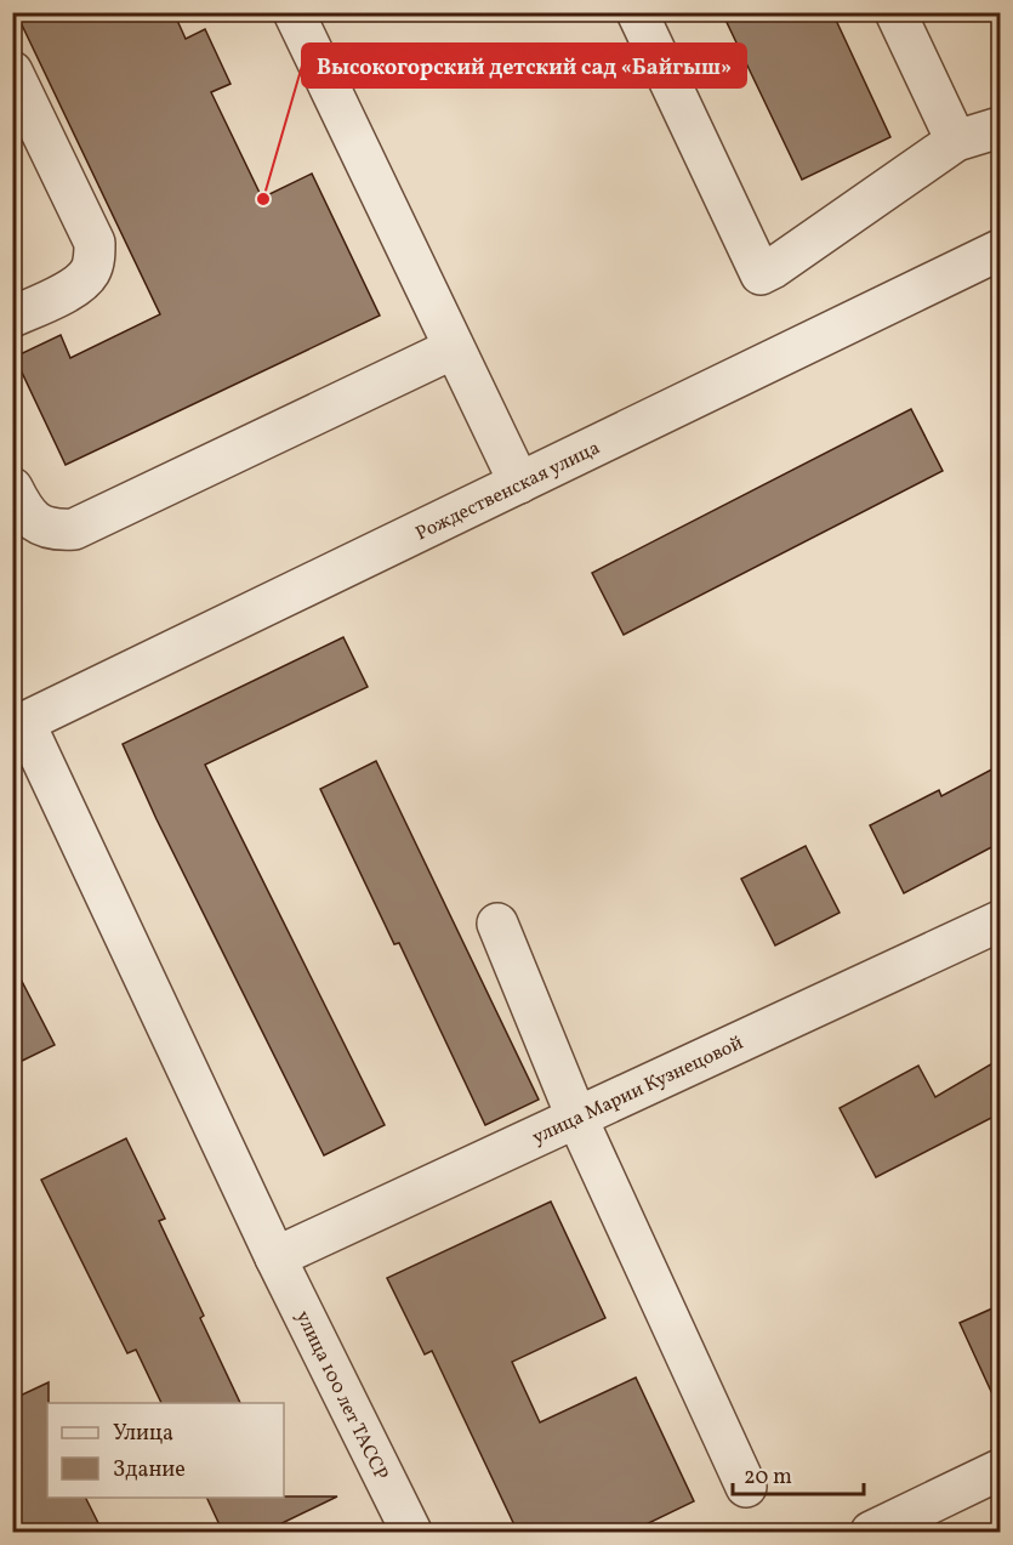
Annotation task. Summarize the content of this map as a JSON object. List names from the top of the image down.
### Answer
{
  "streets": {
    "street": ["Рождественская улица", "улица Марии Кузнецовой", "улица 100 лет ТАССР"]
  },
  "crossings": [
    ["Рождественская улица", "улица 100 лет ТАССР"],
    ["улица Марии Кузнецовой", "улица 100 лет ТАССР"]
  ],
  "places": ["Высокогорский детский сад «Байгыш»"],
  "legend": ["Улица", "Здание"],
  "scale_bar": "20 m"
}
